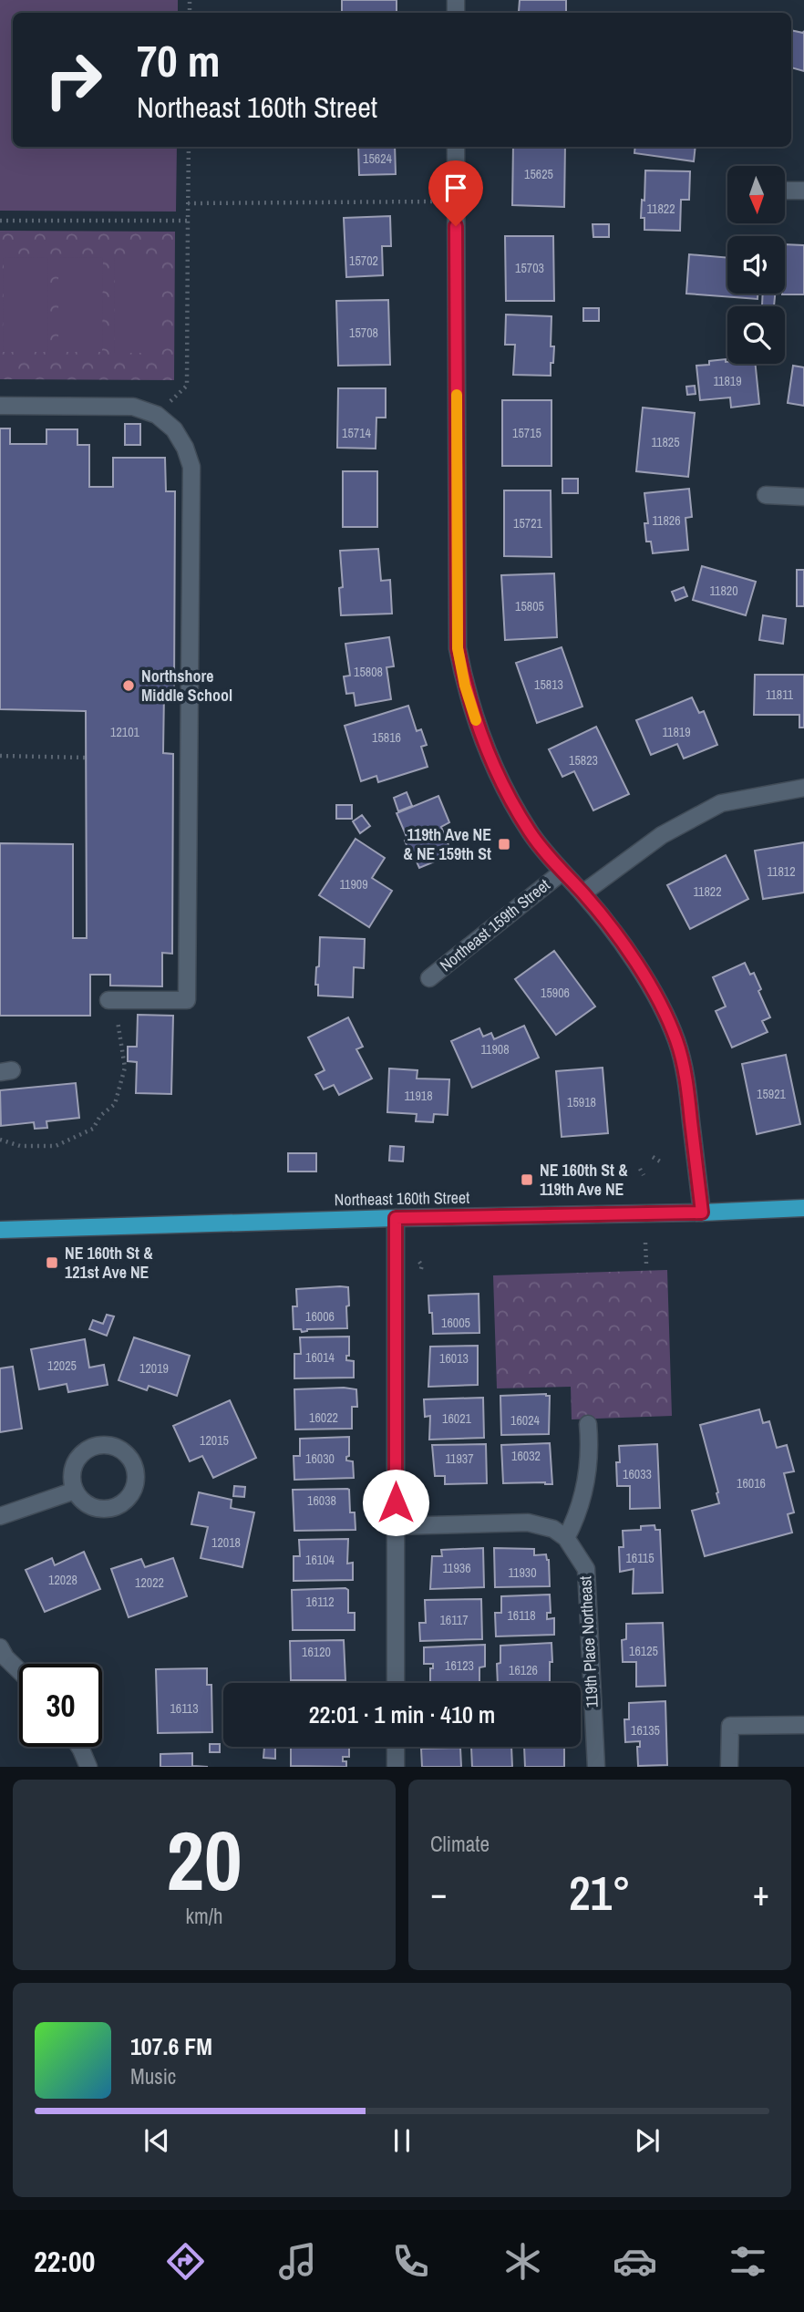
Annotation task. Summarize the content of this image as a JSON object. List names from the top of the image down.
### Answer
{
  "streets": {
    "main road": ["Northeast 160th Street"],
    "street": ["Northeast 159th Street", "119th Place Northeast"]
  },
  "places": {
    "other": ["Northshore Middle School"],
    "transit": ["119th Ave NE & NE 159th St", "NE 160th St & 119th Ave NE", "NE 160th St & 121st Ave NE"]
  },
  "house_numbers": [
    "15624",
    "15625",
    "11822",
    "15702",
    "15703",
    "15708",
    "11819",
    "15714",
    "15715",
    "11825",
    "11826",
    "15721",
    "11820",
    "15805",
    "15808",
    "15813",
    "11811",
    "12101",
    "11819",
    "15816",
    "15823",
    "11812",
    "11909",
    "11822",
    "15906",
    "11908",
    "15921",
    "11918",
    "15918",
    "16006",
    "16005",
    "16014",
    "16013",
    "12025",
    "12019",
    "16022",
    "16021",
    "16024",
    "12015",
    "16032",
    "16030",
    "11937",
    "16033",
    "16016",
    "16038",
    "12018",
    "16115",
    "16104",
    "11936",
    "11930",
    "12028",
    "12022",
    "16112",
    "16118",
    "16117",
    "16125",
    "16120",
    "16123",
    "16126",
    "16113",
    "16135"
  ],
  "north": "bottom",
  "page": {
    "turn": ["70 m", "Northeast 160th Street"],
    "limit": "30",
    "trip": "22:01 · 1 min · 410 m",
    "tile": [
      ["20", "km/h"],
      "Climate"
    ],
    "heat": ["−", "21°", "+"],
    "song": ["107.6 FM", "Music"],
    "tabs": "22:00"
  }
}
